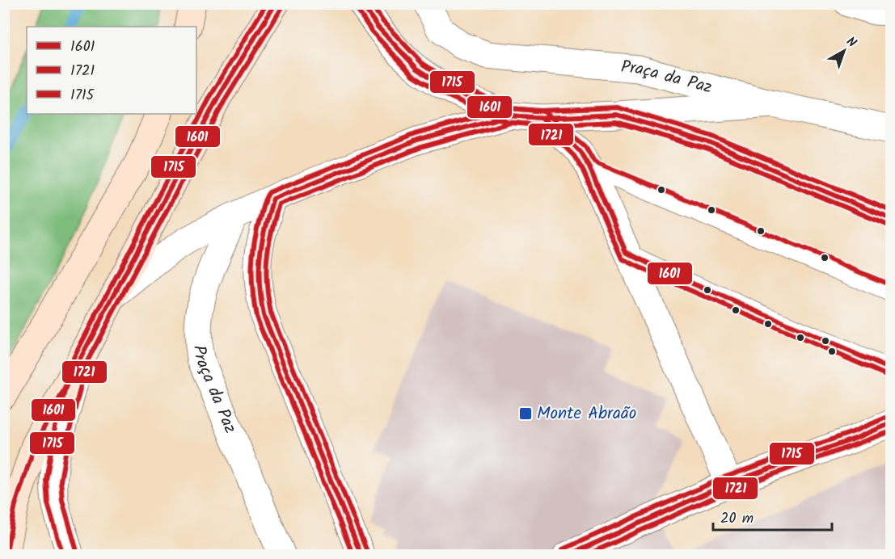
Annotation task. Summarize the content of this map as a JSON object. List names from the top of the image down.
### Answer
{
  "streets": {
    "street": ["Praça da Paz"]
  },
  "places": {
    "transit": ["Monte Abraão"]
  },
  "lines": ["transit line 1601", "transit line 1715", "transit line 1721"],
  "legend": ["1601", "1721", "1715"],
  "scale_bar": "20 m",
  "north": "top right"
}
